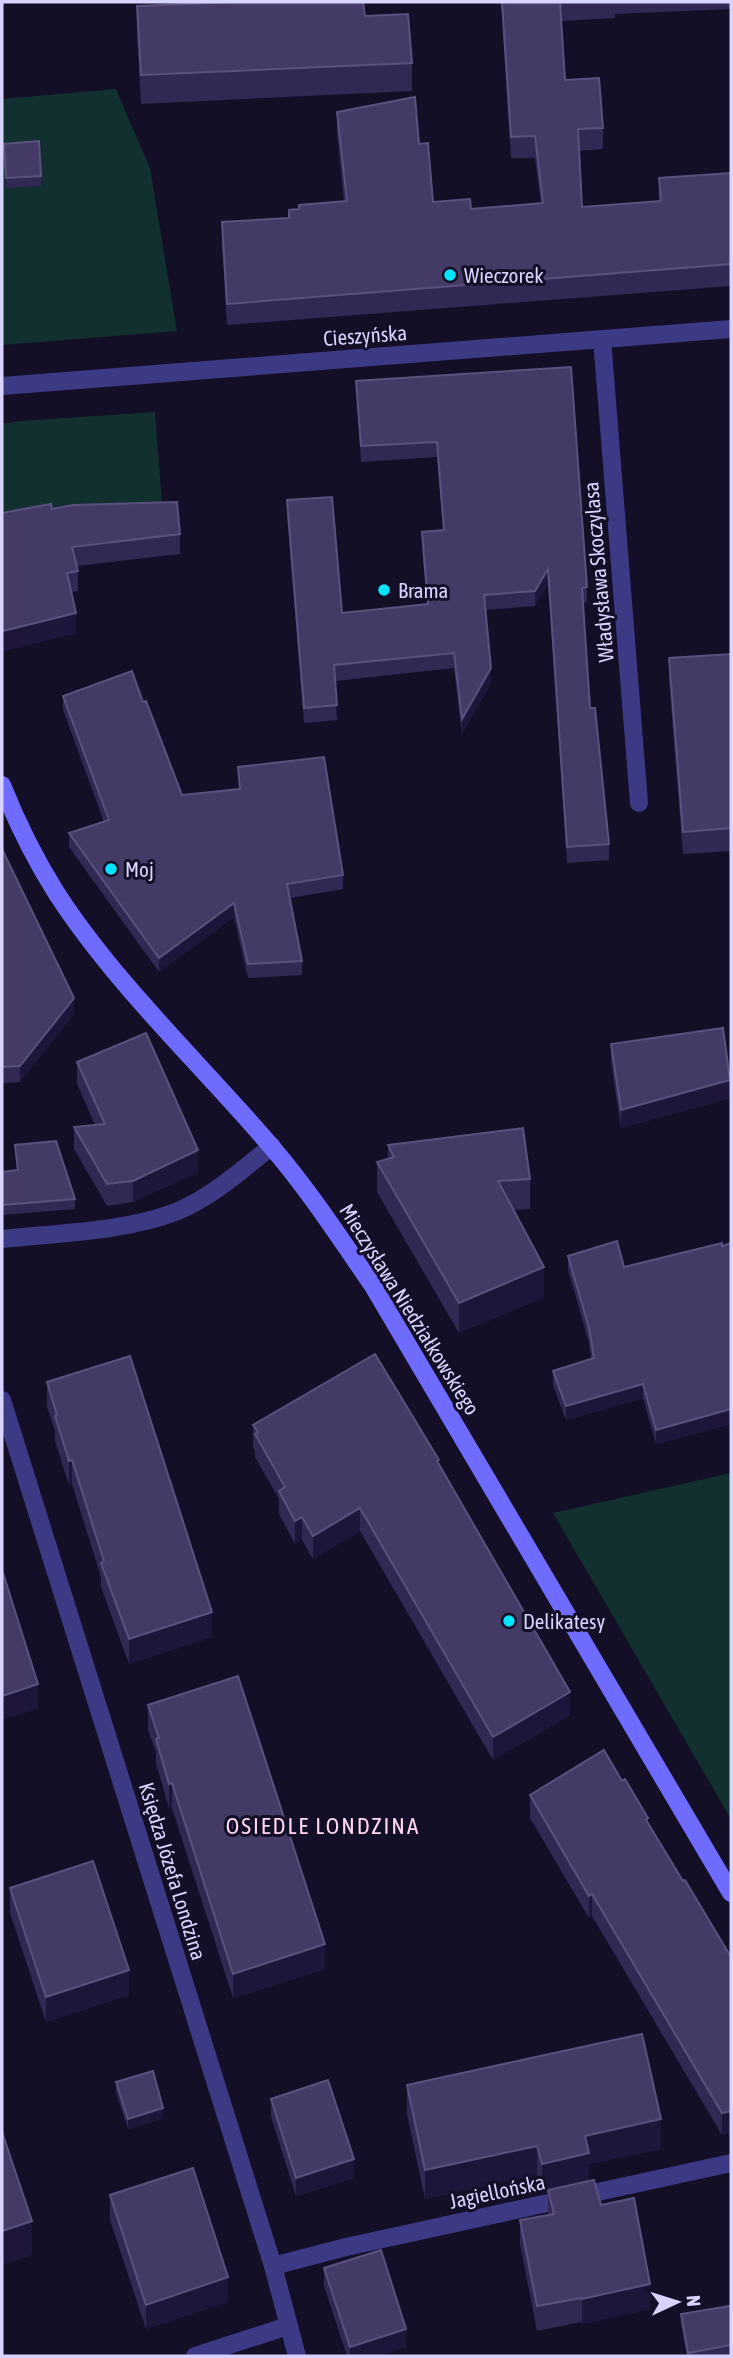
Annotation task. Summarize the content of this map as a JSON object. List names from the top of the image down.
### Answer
{
  "streets": {
    "street": [
      "Cieszyńska",
      "Władysława Skoczylasa",
      "Mieczysława Niedziałkowskiego",
      "Księdza Józefa Londzina",
      "Jagiellońska"
    ]
  },
  "crossings": [
    ["Cieszyńska", "Władysława Skoczylasa"],
    ["Księdza Józefa Londzina", "Jagiellońska"]
  ],
  "districts": ["OSIEDLE LONDZINA"],
  "places": [
    "Wieczorek",
    "Brama",
    "Moj",
    "Delikatesy"
  ],
  "north": "right"
}
